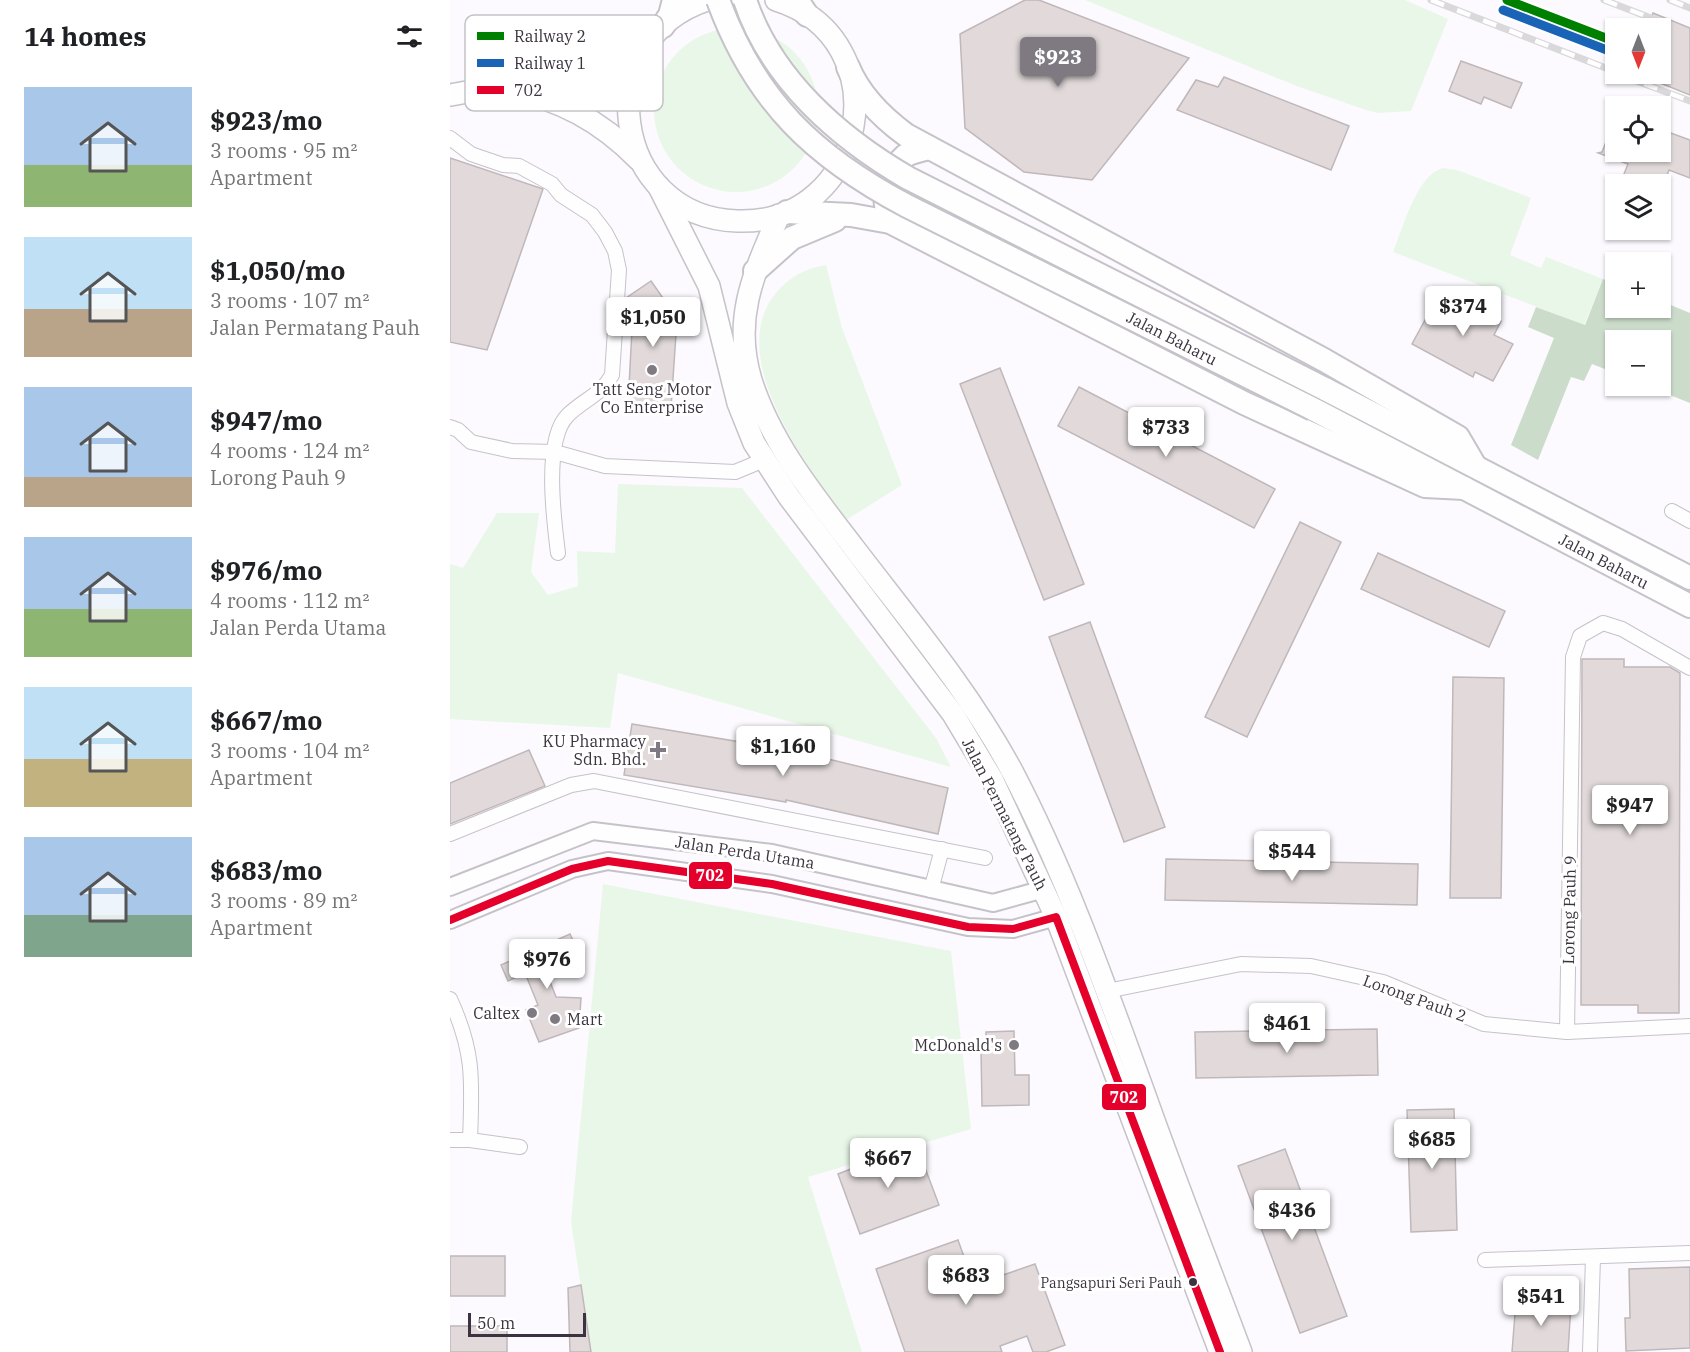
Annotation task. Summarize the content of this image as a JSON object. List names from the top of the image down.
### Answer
{
  "streets": {
    "highway": ["Jalan Baharu"],
    "main road": ["Jalan Permatang Pauh"],
    "street": ["Jalan Perda Utama", "Lorong Pauh 9", "Lorong Pauh 2"]
  },
  "crossings": [
    ["Jalan Permatang Pauh", "Jalan Perda Utama"],
    ["Jalan Permatang Pauh", "Lorong Pauh 2"],
    ["Lorong Pauh 9", "Lorong Pauh 2"]
  ],
  "places": {
    "other": [
      "Tatt Seng Motor Co Enterprise",
      "Caltex",
      "Mart",
      "McDonald's",
      "Pangsapuri Seri Pauh"
    ],
    "health": ["KU Pharmacy Sdn. Bhd."]
  },
  "lines": ["rail line 2", "rail line 1", "transit line 702"],
  "legend": ["Railway 2", "Railway 1", "702"],
  "scale_bar": "50 m",
  "north": "bottom",
  "page": {
    "heading": "14 homes",
    "map_buttons": ["+", "−"],
    "price": [
      "$923",
      "$374",
      "$1,050",
      "$733",
      "$1,160",
      "$947",
      "$544",
      "$976",
      "$461",
      "$685",
      "$667",
      "$436",
      "$683",
      "$541"
    ],
    "list": [
      {
        "name": "$923/mo",
        "note": "3 rooms · 95 m² · Apartment"
      },
      {
        "name": "$1,050/mo",
        "note": "3 rooms · 107 m² · Jalan Permatang Pauh"
      },
      {
        "name": "$947/mo",
        "note": "4 rooms · 124 m² · Lorong Pauh 9"
      },
      {
        "name": "$976/mo",
        "note": "4 rooms · 112 m² · Jalan Perda Utama"
      },
      {
        "name": "$667/mo",
        "note": "3 rooms · 104 m² · Apartment"
      },
      {
        "name": "$683/mo",
        "note": "3 rooms · 89 m² · Apartment"
      }
    ],
    "scale": "50 m"
  }
}
